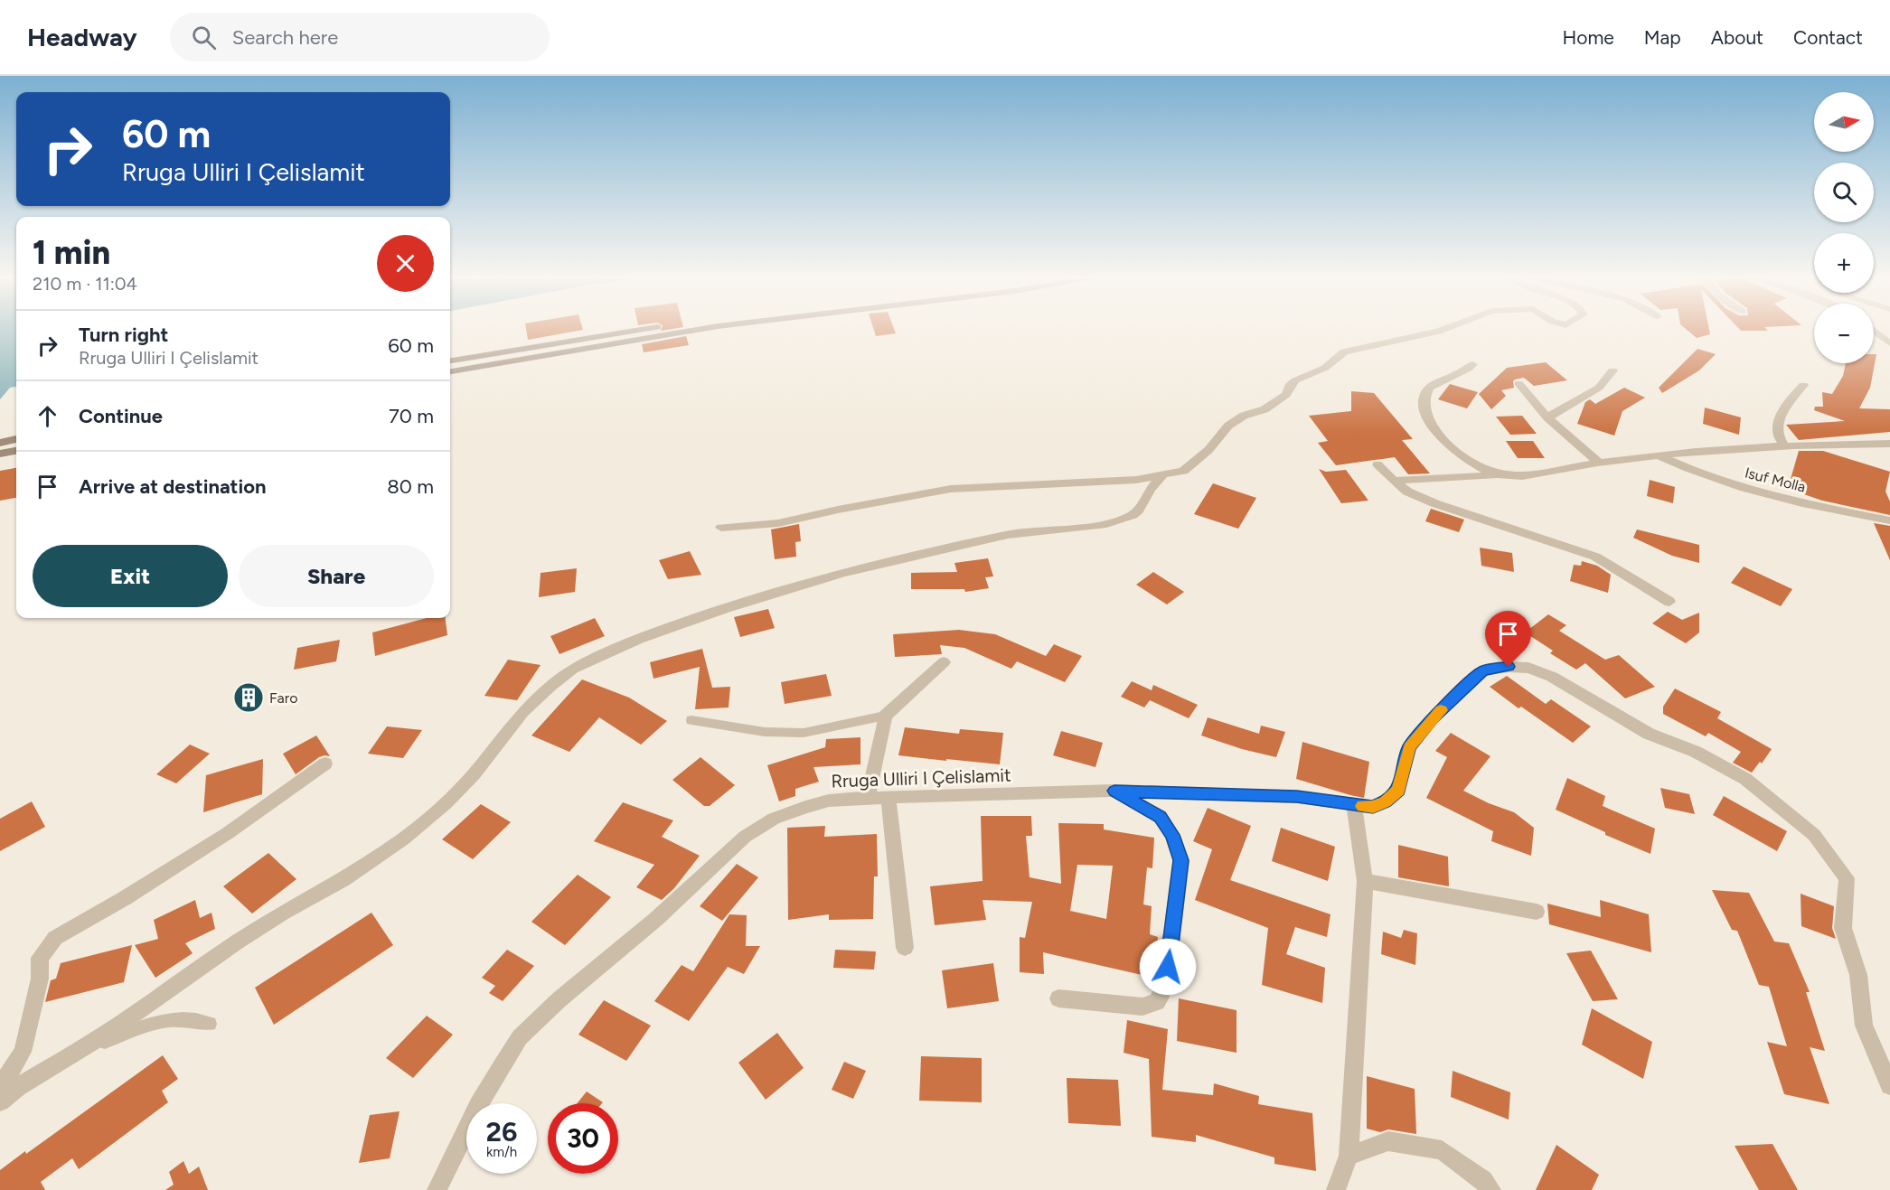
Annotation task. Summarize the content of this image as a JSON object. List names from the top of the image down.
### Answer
{
  "streets": {
    "street": ["Isuf Molla", "Rruga Ulliri I Çelislamit"]
  },
  "places": {
    "building": ["Faro"]
  },
  "north": "right",
  "page": {
    "header": "Headway",
    "search": "Search here",
    "nav": [
      "Home",
      "Map",
      "About",
      "Contact"
    ],
    "map_buttons": ["+", "−"],
    "turn": ["60 m", "Rruga Ulliri I Çelislamit"],
    "heading": ["1 min", "210 m · 11:04"],
    "list": [
      {
        "name": "Turn right",
        "note": "Rruga Ulliri I Çelislamit",
        "value": "60 m"
      },
      {
        "name": "Continue",
        "value": "70 m"
      },
      {
        "name": "Arrive at destination",
        "value": "80 m"
      }
    ],
    "buttons": ["Exit", "Share"],
    "speed": "26 km/h",
    "limit": "30"
  }
}
